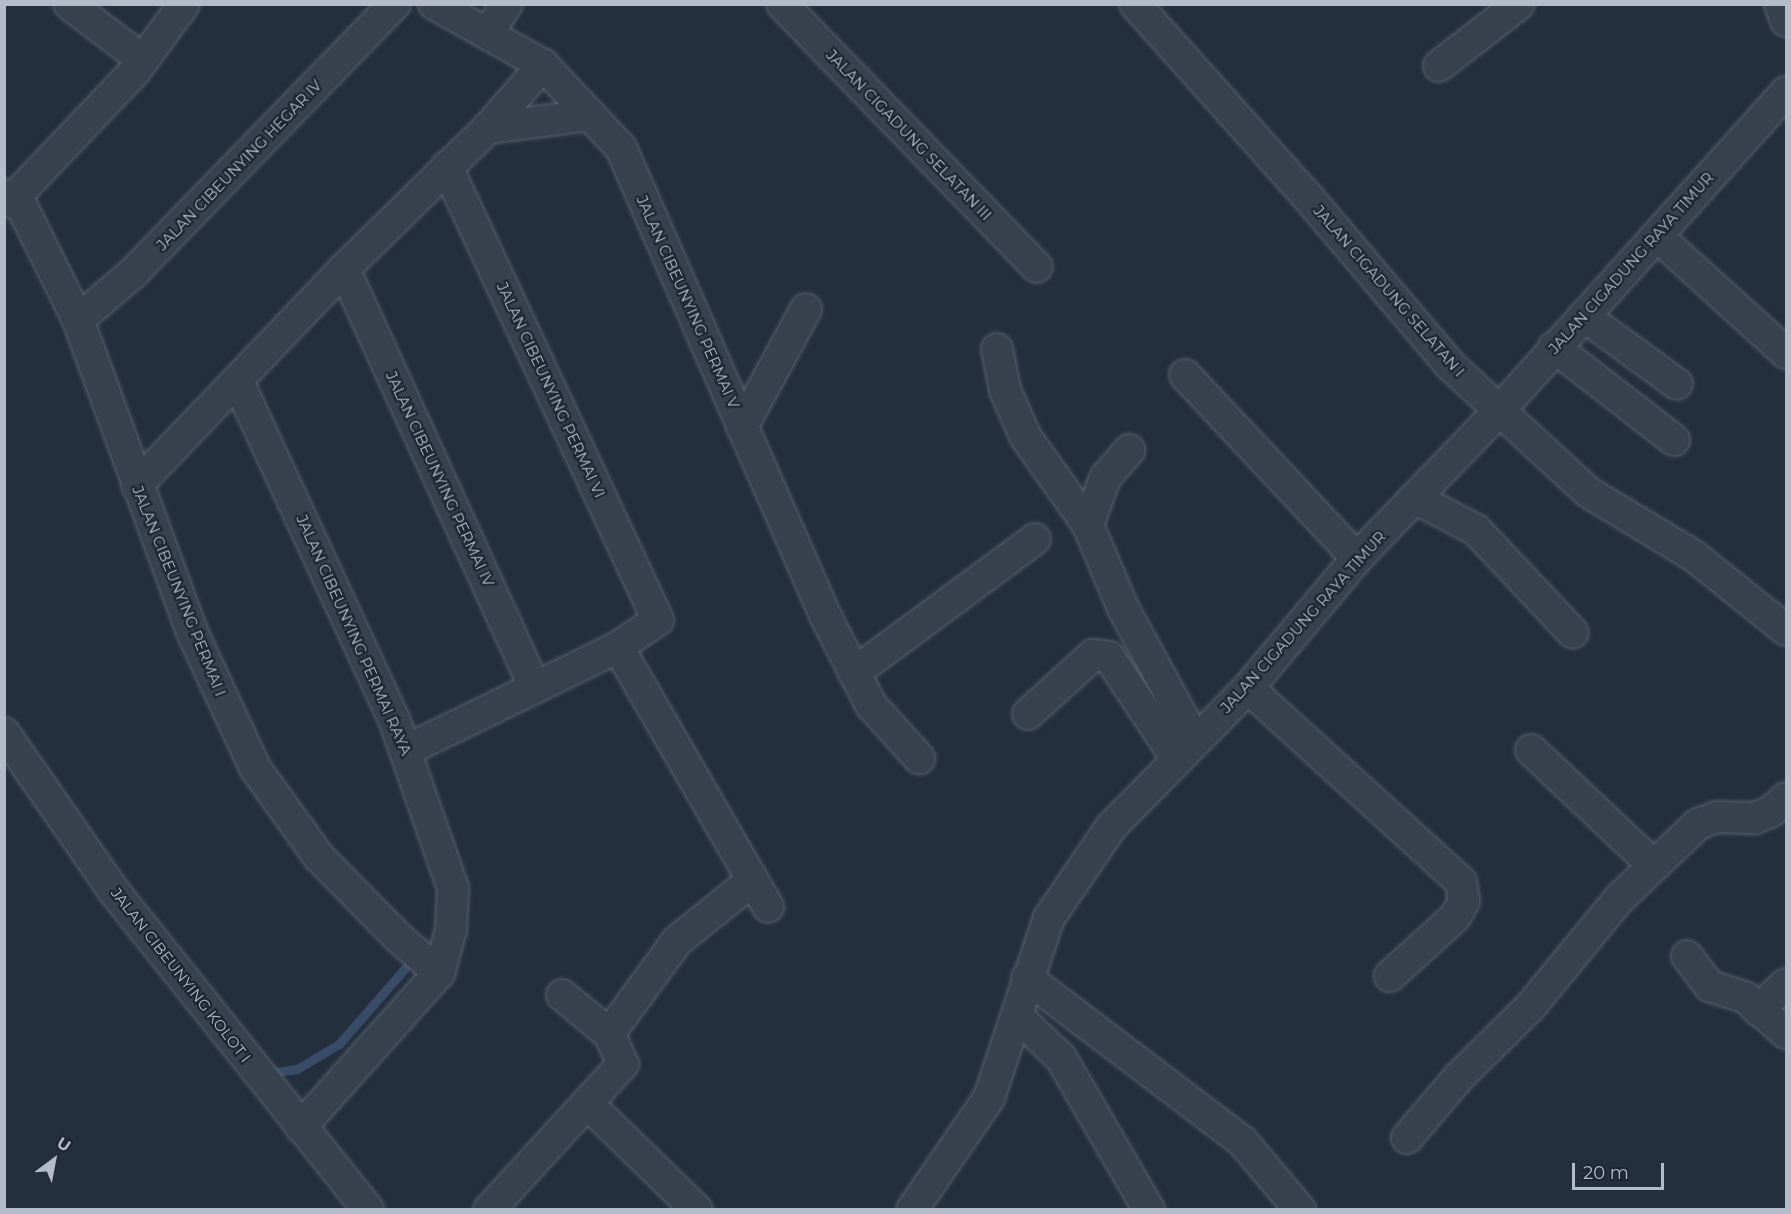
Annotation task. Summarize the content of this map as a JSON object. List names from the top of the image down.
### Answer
{
  "streets": {
    "street": [
      "JALAN CIGADUNG SELATAN III",
      "JALAN CIBEUNYING HEGAR IV",
      "JALAN CIGADUNG RAYA TIMUR",
      "JALAN CIGADUNG SELATAN I",
      "JALAN CIBEUNYING PERMAI V",
      "JALAN CIBEUNYING PERMAI VI",
      "JALAN CIBEUNYING PERMAI IV",
      "JALAN CIBEUNYING PERMAI I",
      "JALAN CIBEUNYING PERMAI RAYA",
      "JALAN CIBEUNYING KOLOT I"
    ]
  },
  "crossings": [
    ["JALAN CIBEUNYING HEGAR IV", "JALAN CIBEUNYING PERMAI I"],
    ["JALAN CIGADUNG RAYA TIMUR", "JALAN CIGADUNG SELATAN I"],
    ["JALAN CIBEUNYING PERMAI I", "JALAN CIBEUNYING PERMAI RAYA"],
    ["JALAN CIBEUNYING PERMAI RAYA", "JALAN CIBEUNYING KOLOT I"]
  ],
  "scale_bar": "20 m",
  "north": "top right"
}
